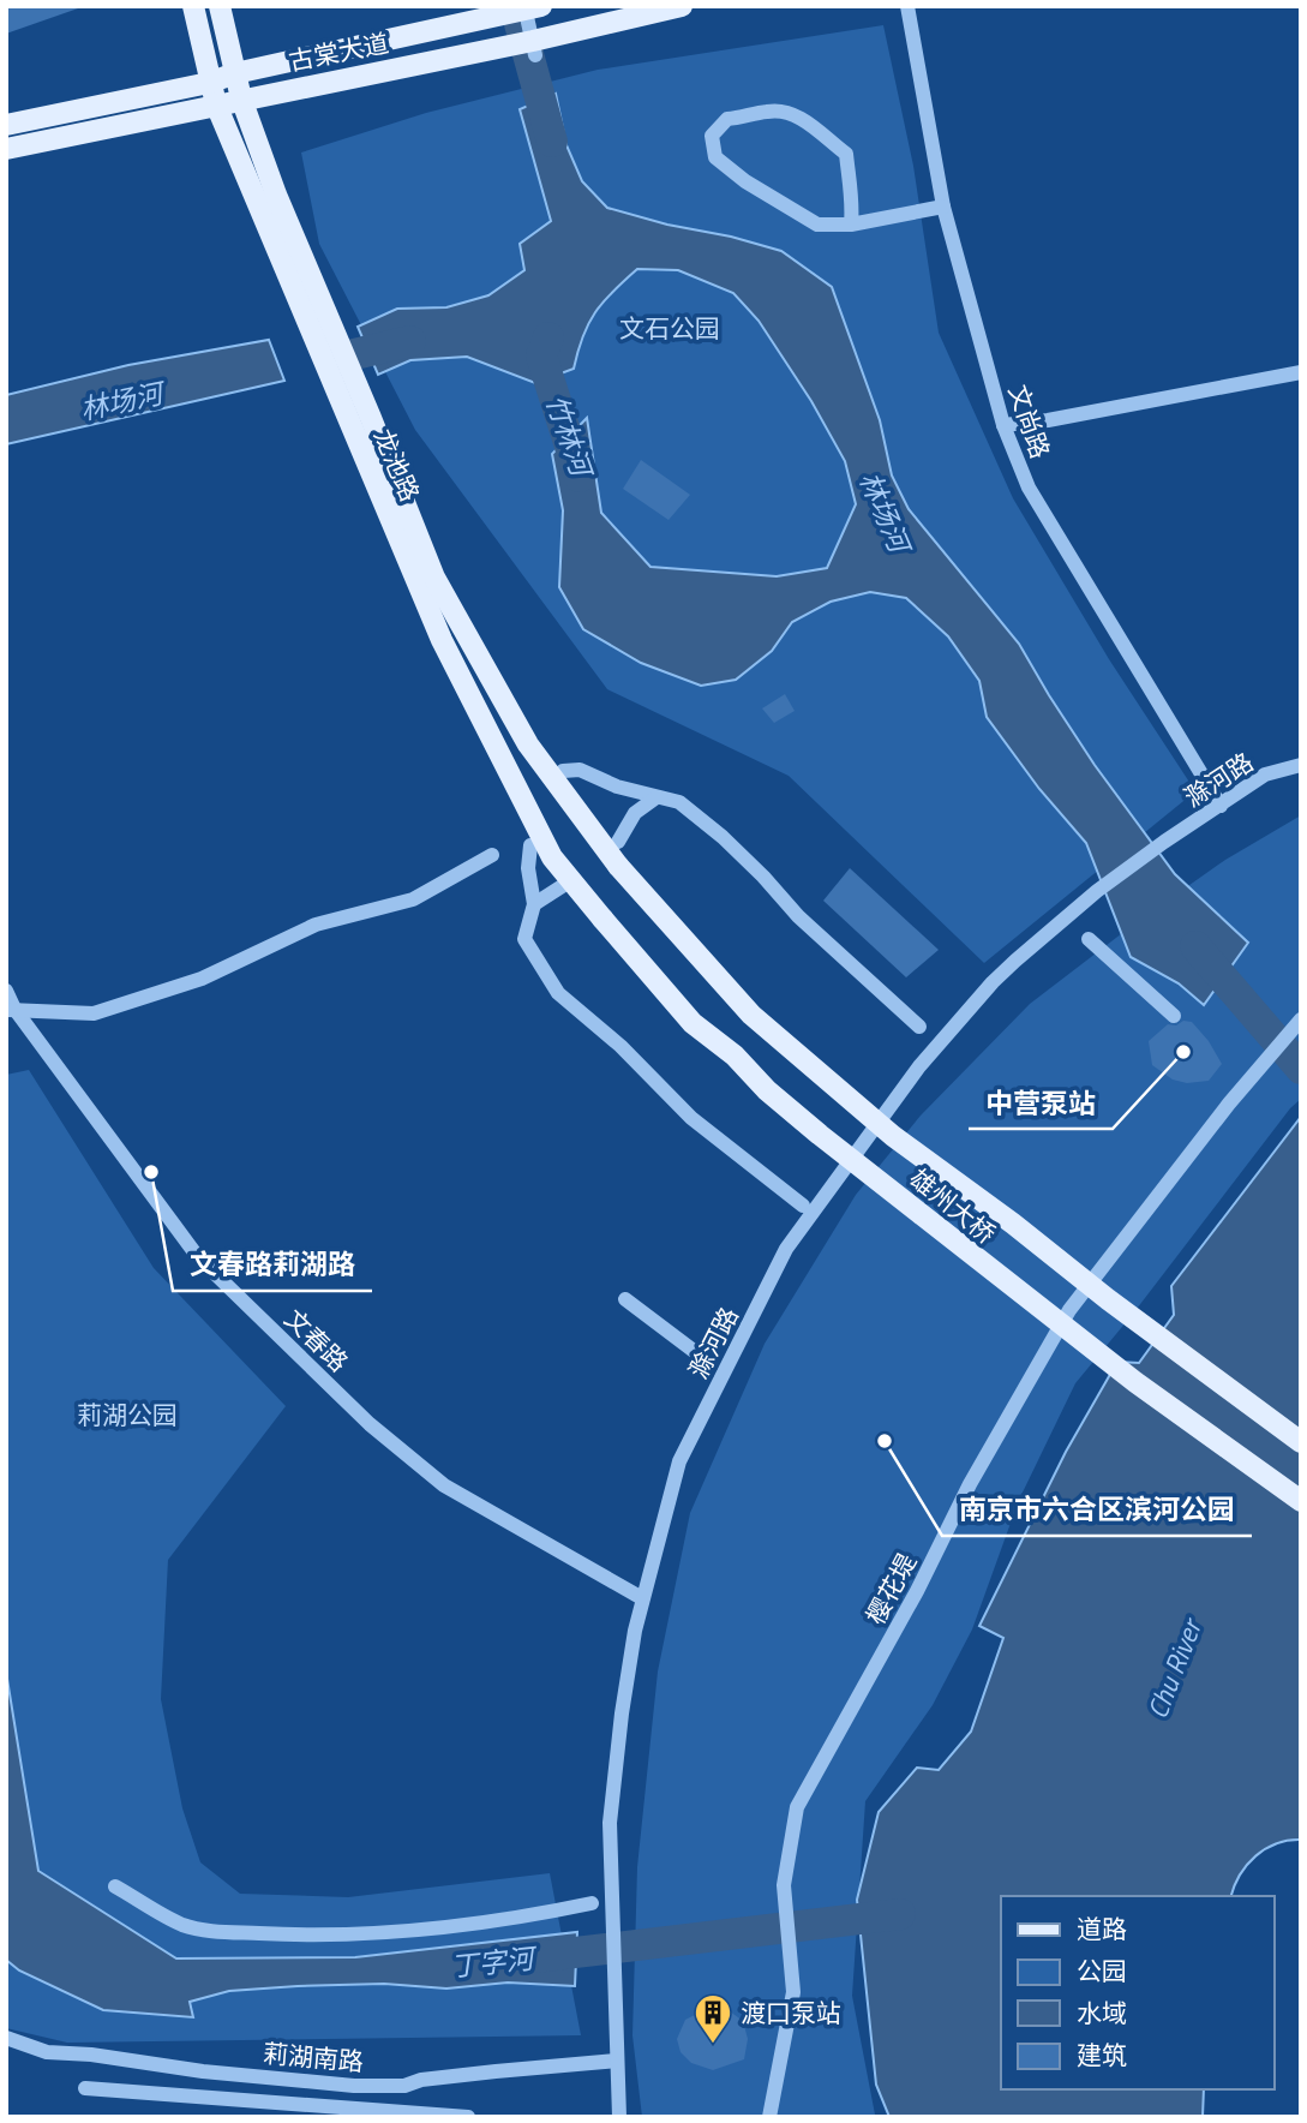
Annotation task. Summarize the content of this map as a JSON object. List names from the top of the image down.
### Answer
{
  "streets": {
    "main road": ["古棠大道", "龙池路", "雄州大桥"],
    "street": [
      "文尚路",
      "滁河路",
      "文春路",
      "樱花堤",
      "莉湖南路"
    ]
  },
  "crossings": [
    ["古棠大道", "龙池路"],
    ["文尚路", "滁河路"],
    ["龙池路", "雄州大桥"],
    ["滁河路", "文春路"],
    ["滁河路", "莉湖南路"]
  ],
  "water": [
    "林场河",
    "竹林河",
    "Chu River",
    "丁字河"
  ],
  "parks": ["文石公园", "莉湖公园"],
  "places": {
    "other": ["中营泵站", "文春路莉湖路", "南京市六合区滨河公园"],
    "building": ["渡口泵站"]
  },
  "legend": [
    "道路",
    "公园",
    "水域",
    "建筑"
  ]
}
